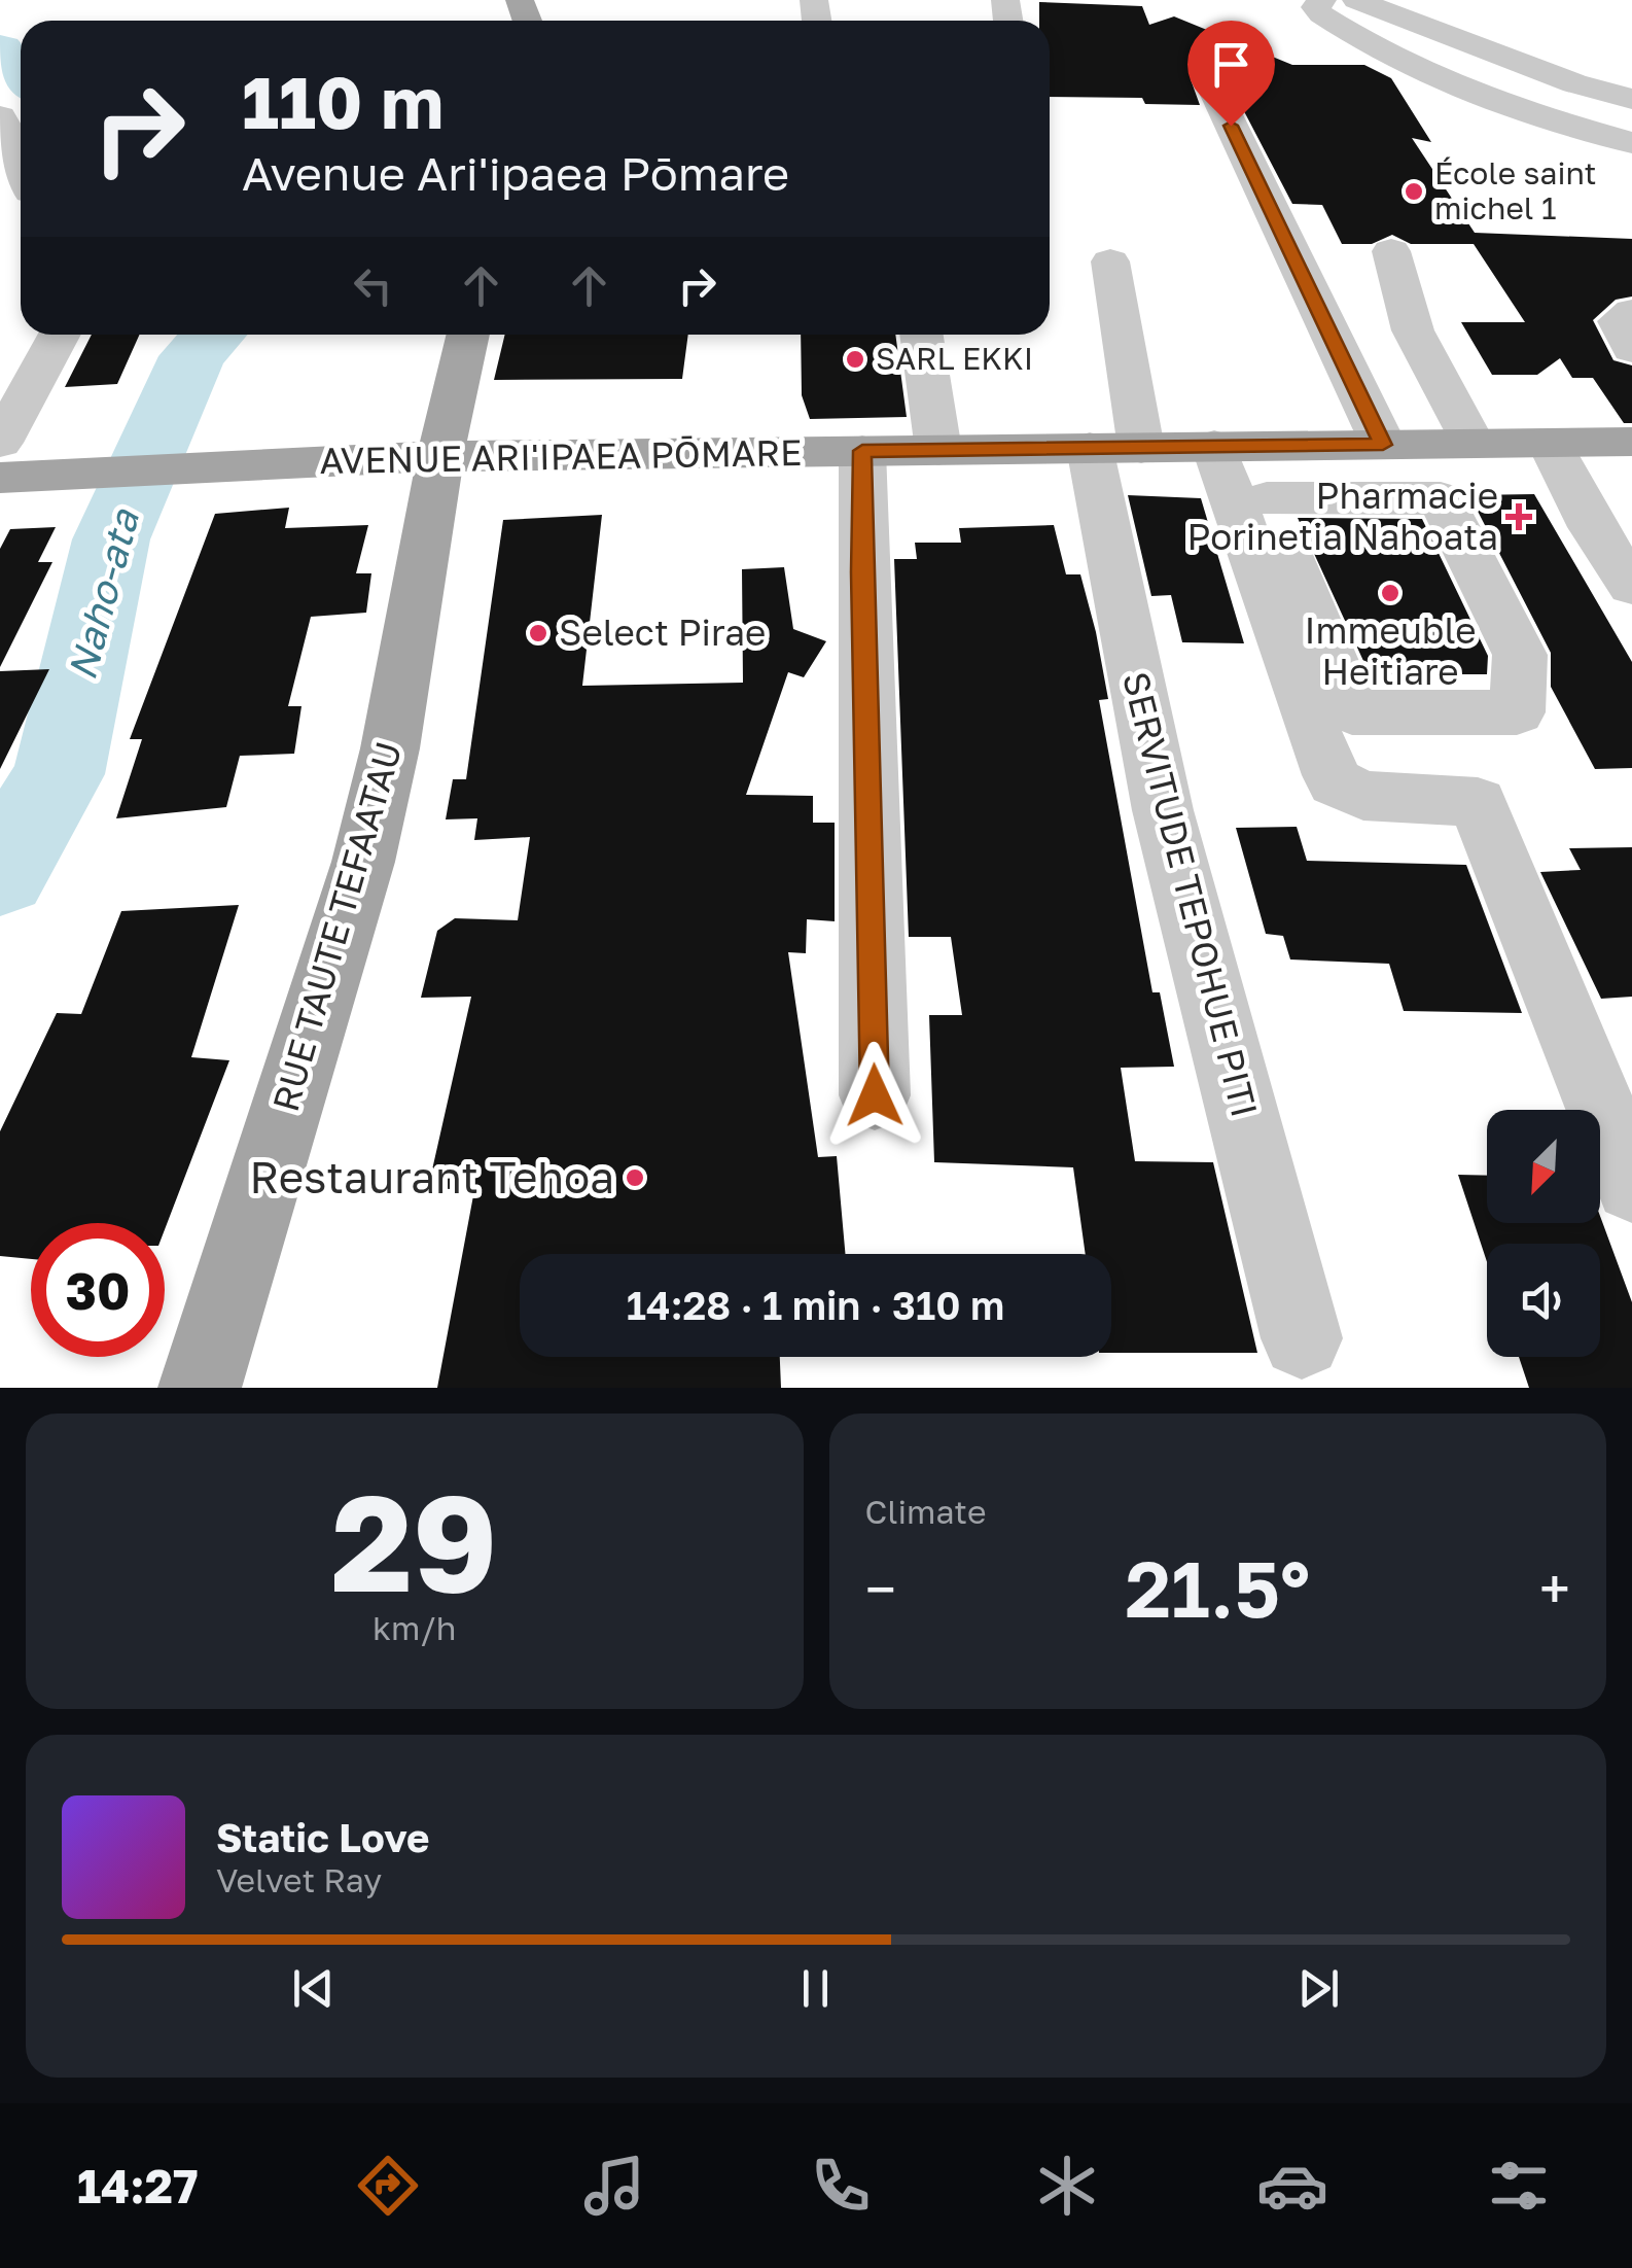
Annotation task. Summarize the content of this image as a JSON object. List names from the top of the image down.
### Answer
{
  "streets": {
    "main road": ["AVENUE ARI'IPAEA PŌMARE", "RUE TAUTE TEFAATAU"],
    "street": ["SERVITUDE TEPOHUE PITI"]
  },
  "crossings": [
    ["AVENUE ARI'IPAEA PŌMARE", "SERVITUDE TEPOHUE PITI"],
    ["AVENUE ARI'IPAEA PŌMARE", "RUE TAUTE TEFAATAU"]
  ],
  "water": ["Naho-ata"],
  "places": {
    "other": [
      "École saint michel 1",
      "SARL EKKI",
      "Immeuble Heitiare",
      "Select Pirae",
      "Restaurant Tehoa"
    ],
    "health": ["Pharmacie Porinetia Nahoata"]
  },
  "north": "bottom left",
  "page": {
    "turn": ["110 m", "Avenue Ari'ipaea Pōmare"],
    "limit": "30",
    "trip": "14:28 · 1 min · 310 m",
    "tile": [
      ["29", "km/h"],
      "Climate"
    ],
    "heat": ["−", "21.5°", "+"],
    "song": ["Static Love", "Velvet Ray"],
    "tabs": "14:27"
  }
}
